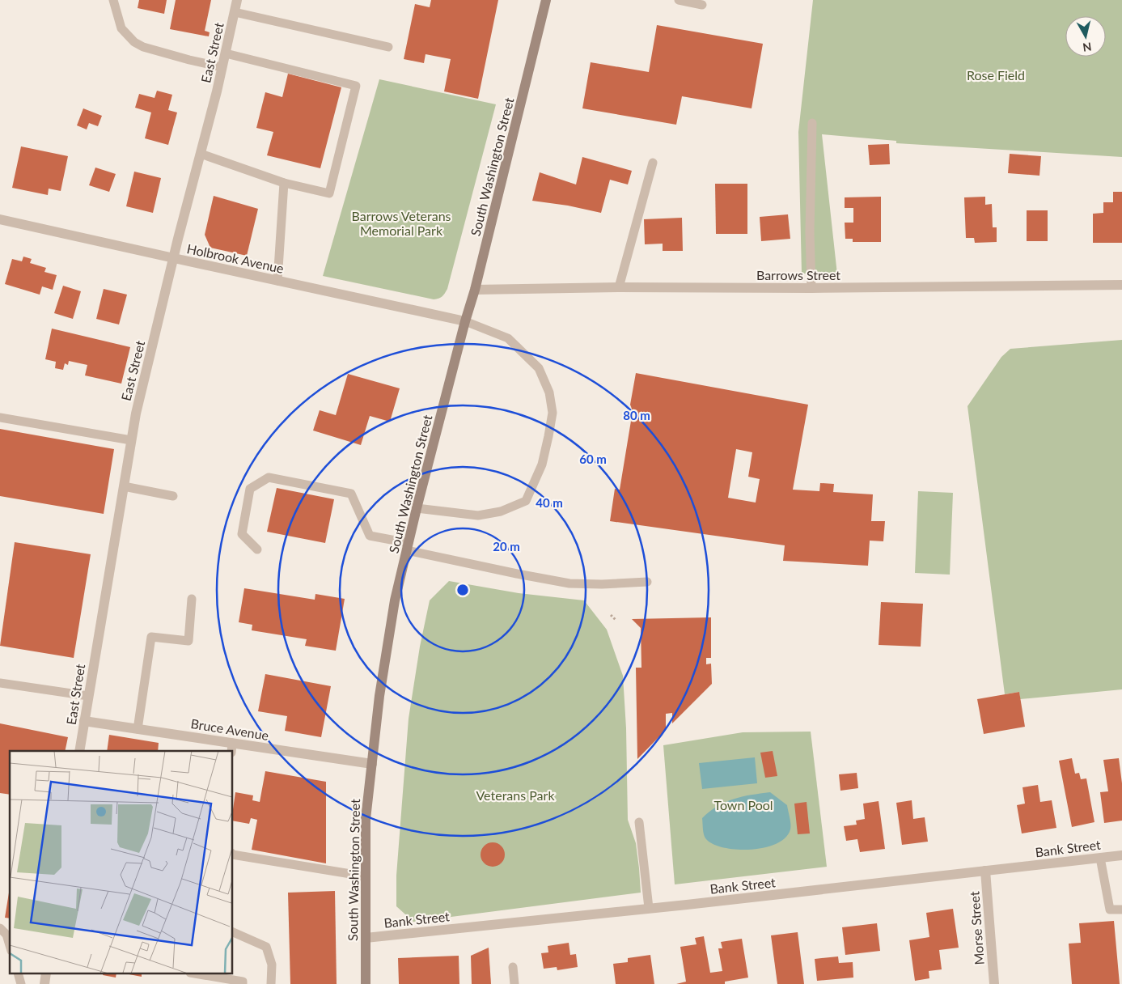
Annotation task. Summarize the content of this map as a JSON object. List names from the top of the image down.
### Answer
{
  "streets": {
    "main road": ["South Washington Street"],
    "street": [
      "East Street",
      "Holbrook Avenue",
      "Barrows Street",
      "Bruce Avenue",
      "Bank Street",
      "Morse Street"
    ]
  },
  "crossings": [
    ["East Street", "Holbrook Avenue"],
    ["East Street", "Bruce Avenue"],
    ["South Washington Street", "Holbrook Avenue"],
    ["South Washington Street", "Barrows Street"],
    ["South Washington Street", "Bruce Avenue"],
    ["South Washington Street", "Bank Street"],
    ["Bank Street", "Morse Street"]
  ],
  "parks": [
    "Rose Field",
    "Barrows Veterans Memorial Park",
    "Veterans Park",
    "Town Pool"
  ],
  "north": "bottom",
  "rings": [
    "80 m",
    "60 m",
    "40 m",
    "20 m"
  ]
}
